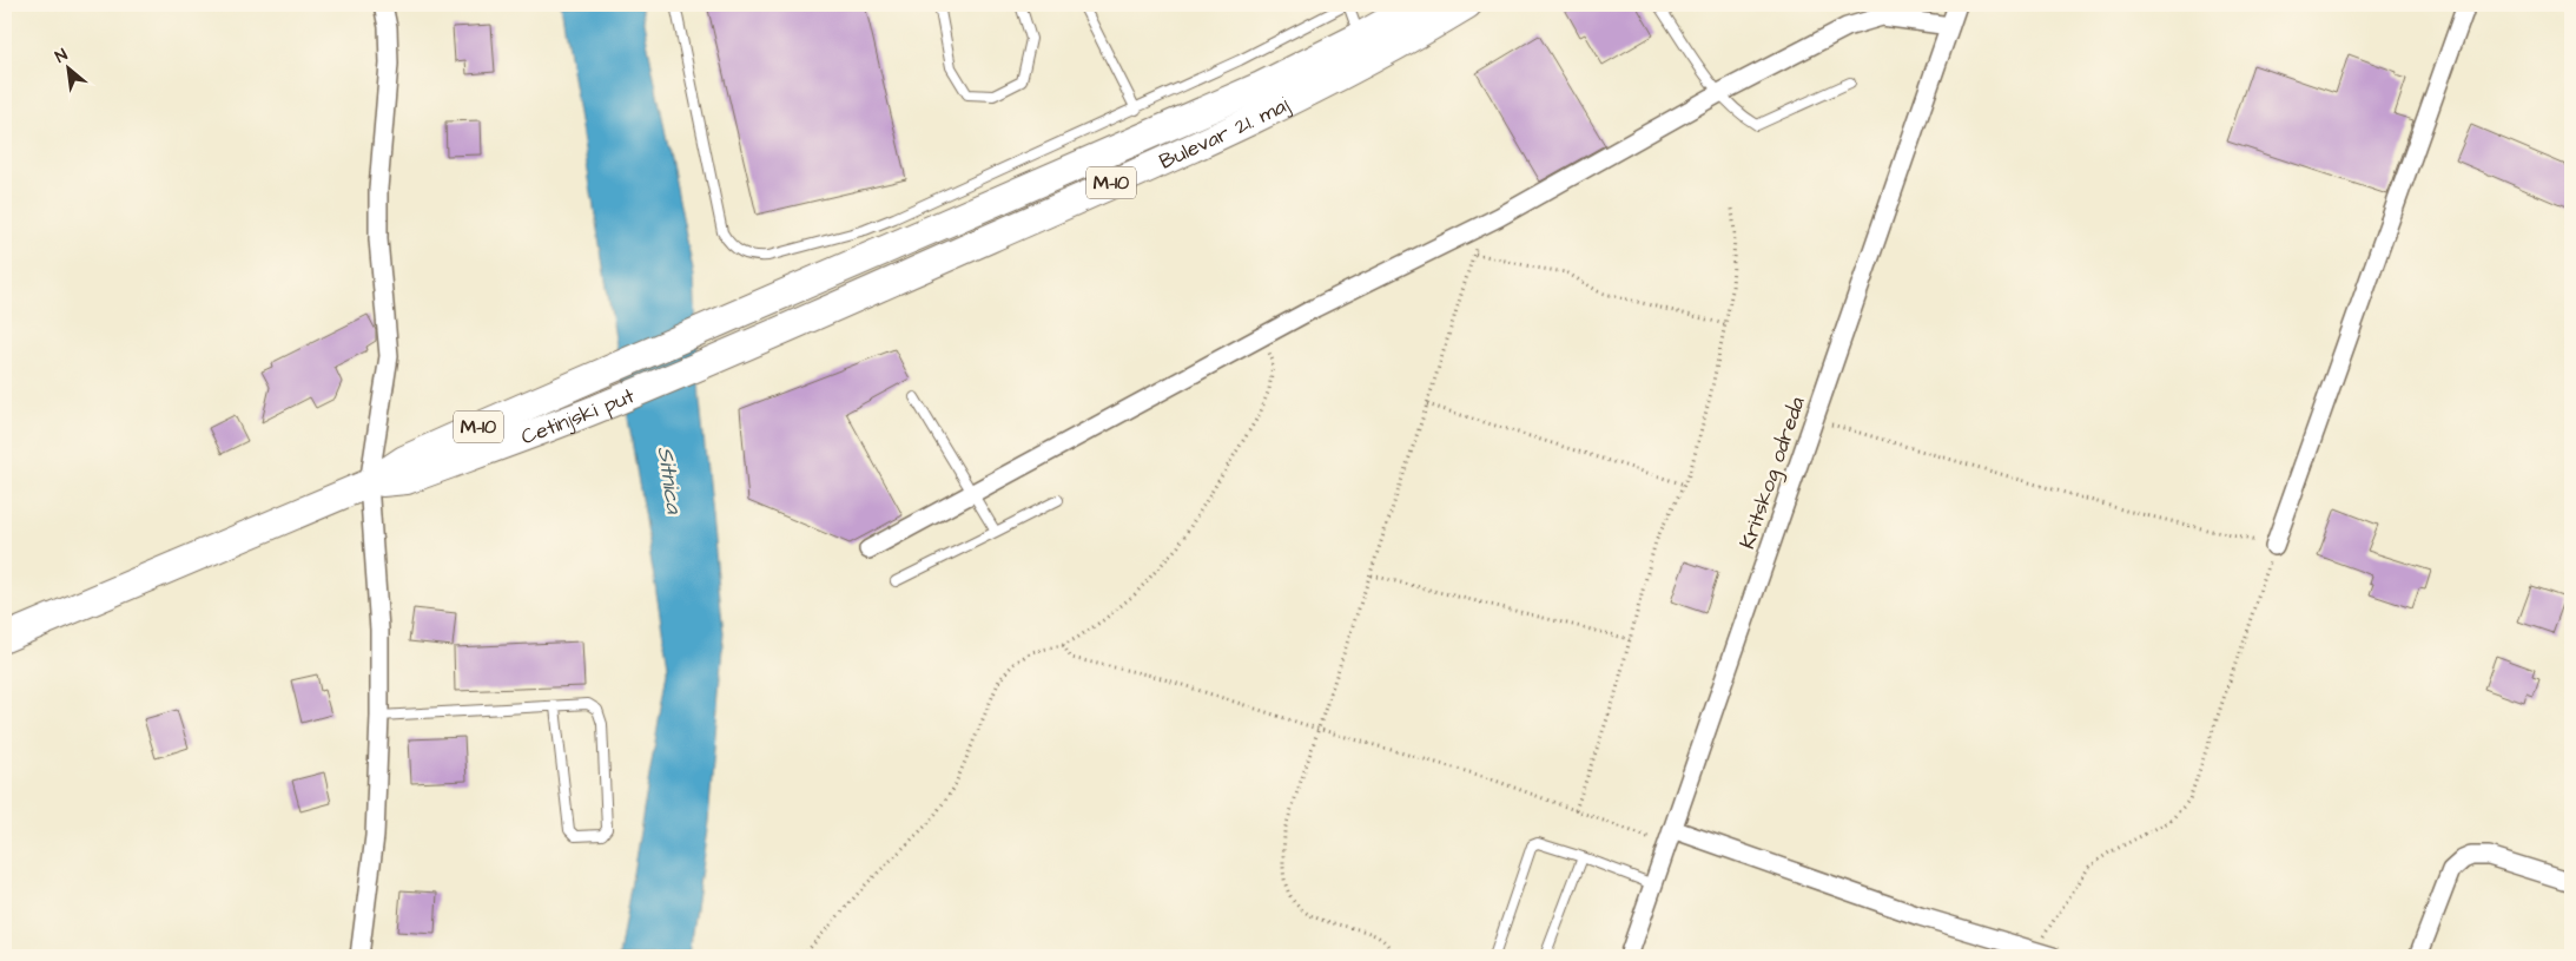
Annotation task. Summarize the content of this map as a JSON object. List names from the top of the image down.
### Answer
{
  "streets": {
    "main road": ["Bulevar 21. maj", "M-10", "Cetinjski put"],
    "street": ["Kritskog odreda"]
  },
  "crossings": [
    ["Bulevar 21. maj", "Cetinjski put"],
    ["M-10", "Cetinjski put"]
  ],
  "water": ["Sitnica"],
  "north": "top left"
}
